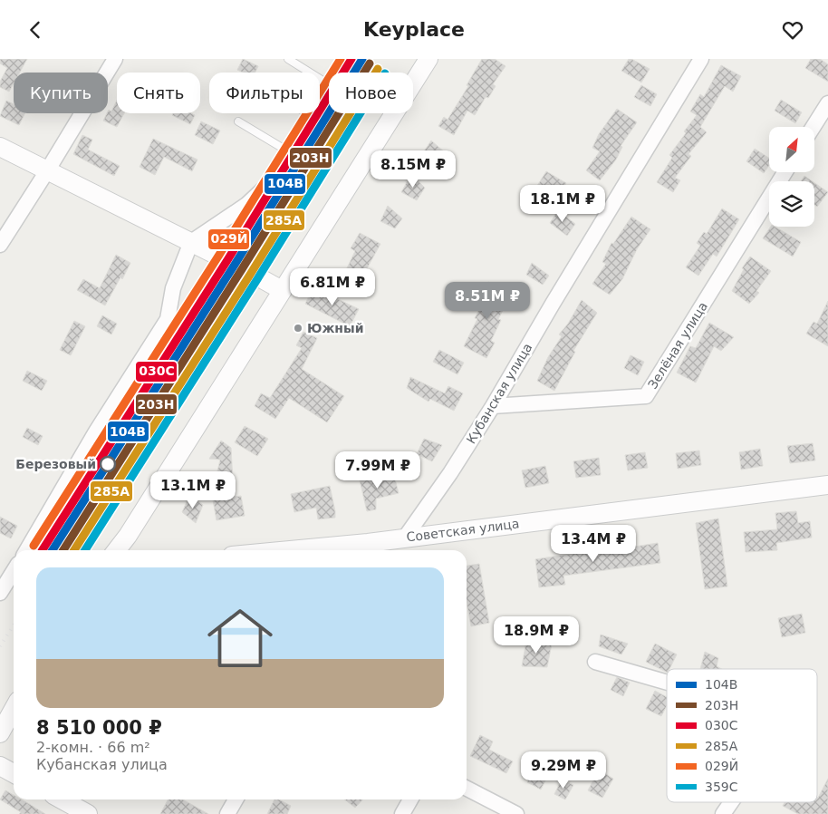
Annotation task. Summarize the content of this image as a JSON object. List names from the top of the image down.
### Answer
{
  "streets": {
    "street": ["Зелёная улица", "Кубанская улица", "Советская улица"]
  },
  "crossings": [
    ["Зелёная улица", "Кубанская улица"],
    ["Кубанская улица", "Советская улица"]
  ],
  "places": ["Южный", "Березовый"],
  "lines": [
    "transit line 104В",
    "transit line 030C",
    "transit line 029Й",
    "transit line 203Н",
    "transit line 285А",
    "transit line 359С"
  ],
  "legend": [
    "104В",
    "203Н",
    "030C",
    "285А",
    "029Й",
    "359С"
  ],
  "north": "top right",
  "page": {
    "header": "Keyplace",
    "chip": [
      "Купить",
      "Снять",
      "Фильтры",
      "Новое"
    ],
    "price": [
      "8.15M ₽",
      "18.1M ₽",
      "6.81M ₽",
      "8.51M ₽",
      "7.99M ₽",
      "13.1M ₽",
      "13.4M ₽",
      "18.9M ₽",
      "9.29M ₽"
    ],
    "list": [
      {
        "name": "8 510 000 ₽",
        "note": "2-комн. · 66 m² · Кубанская улица"
      }
    ]
  }
}
